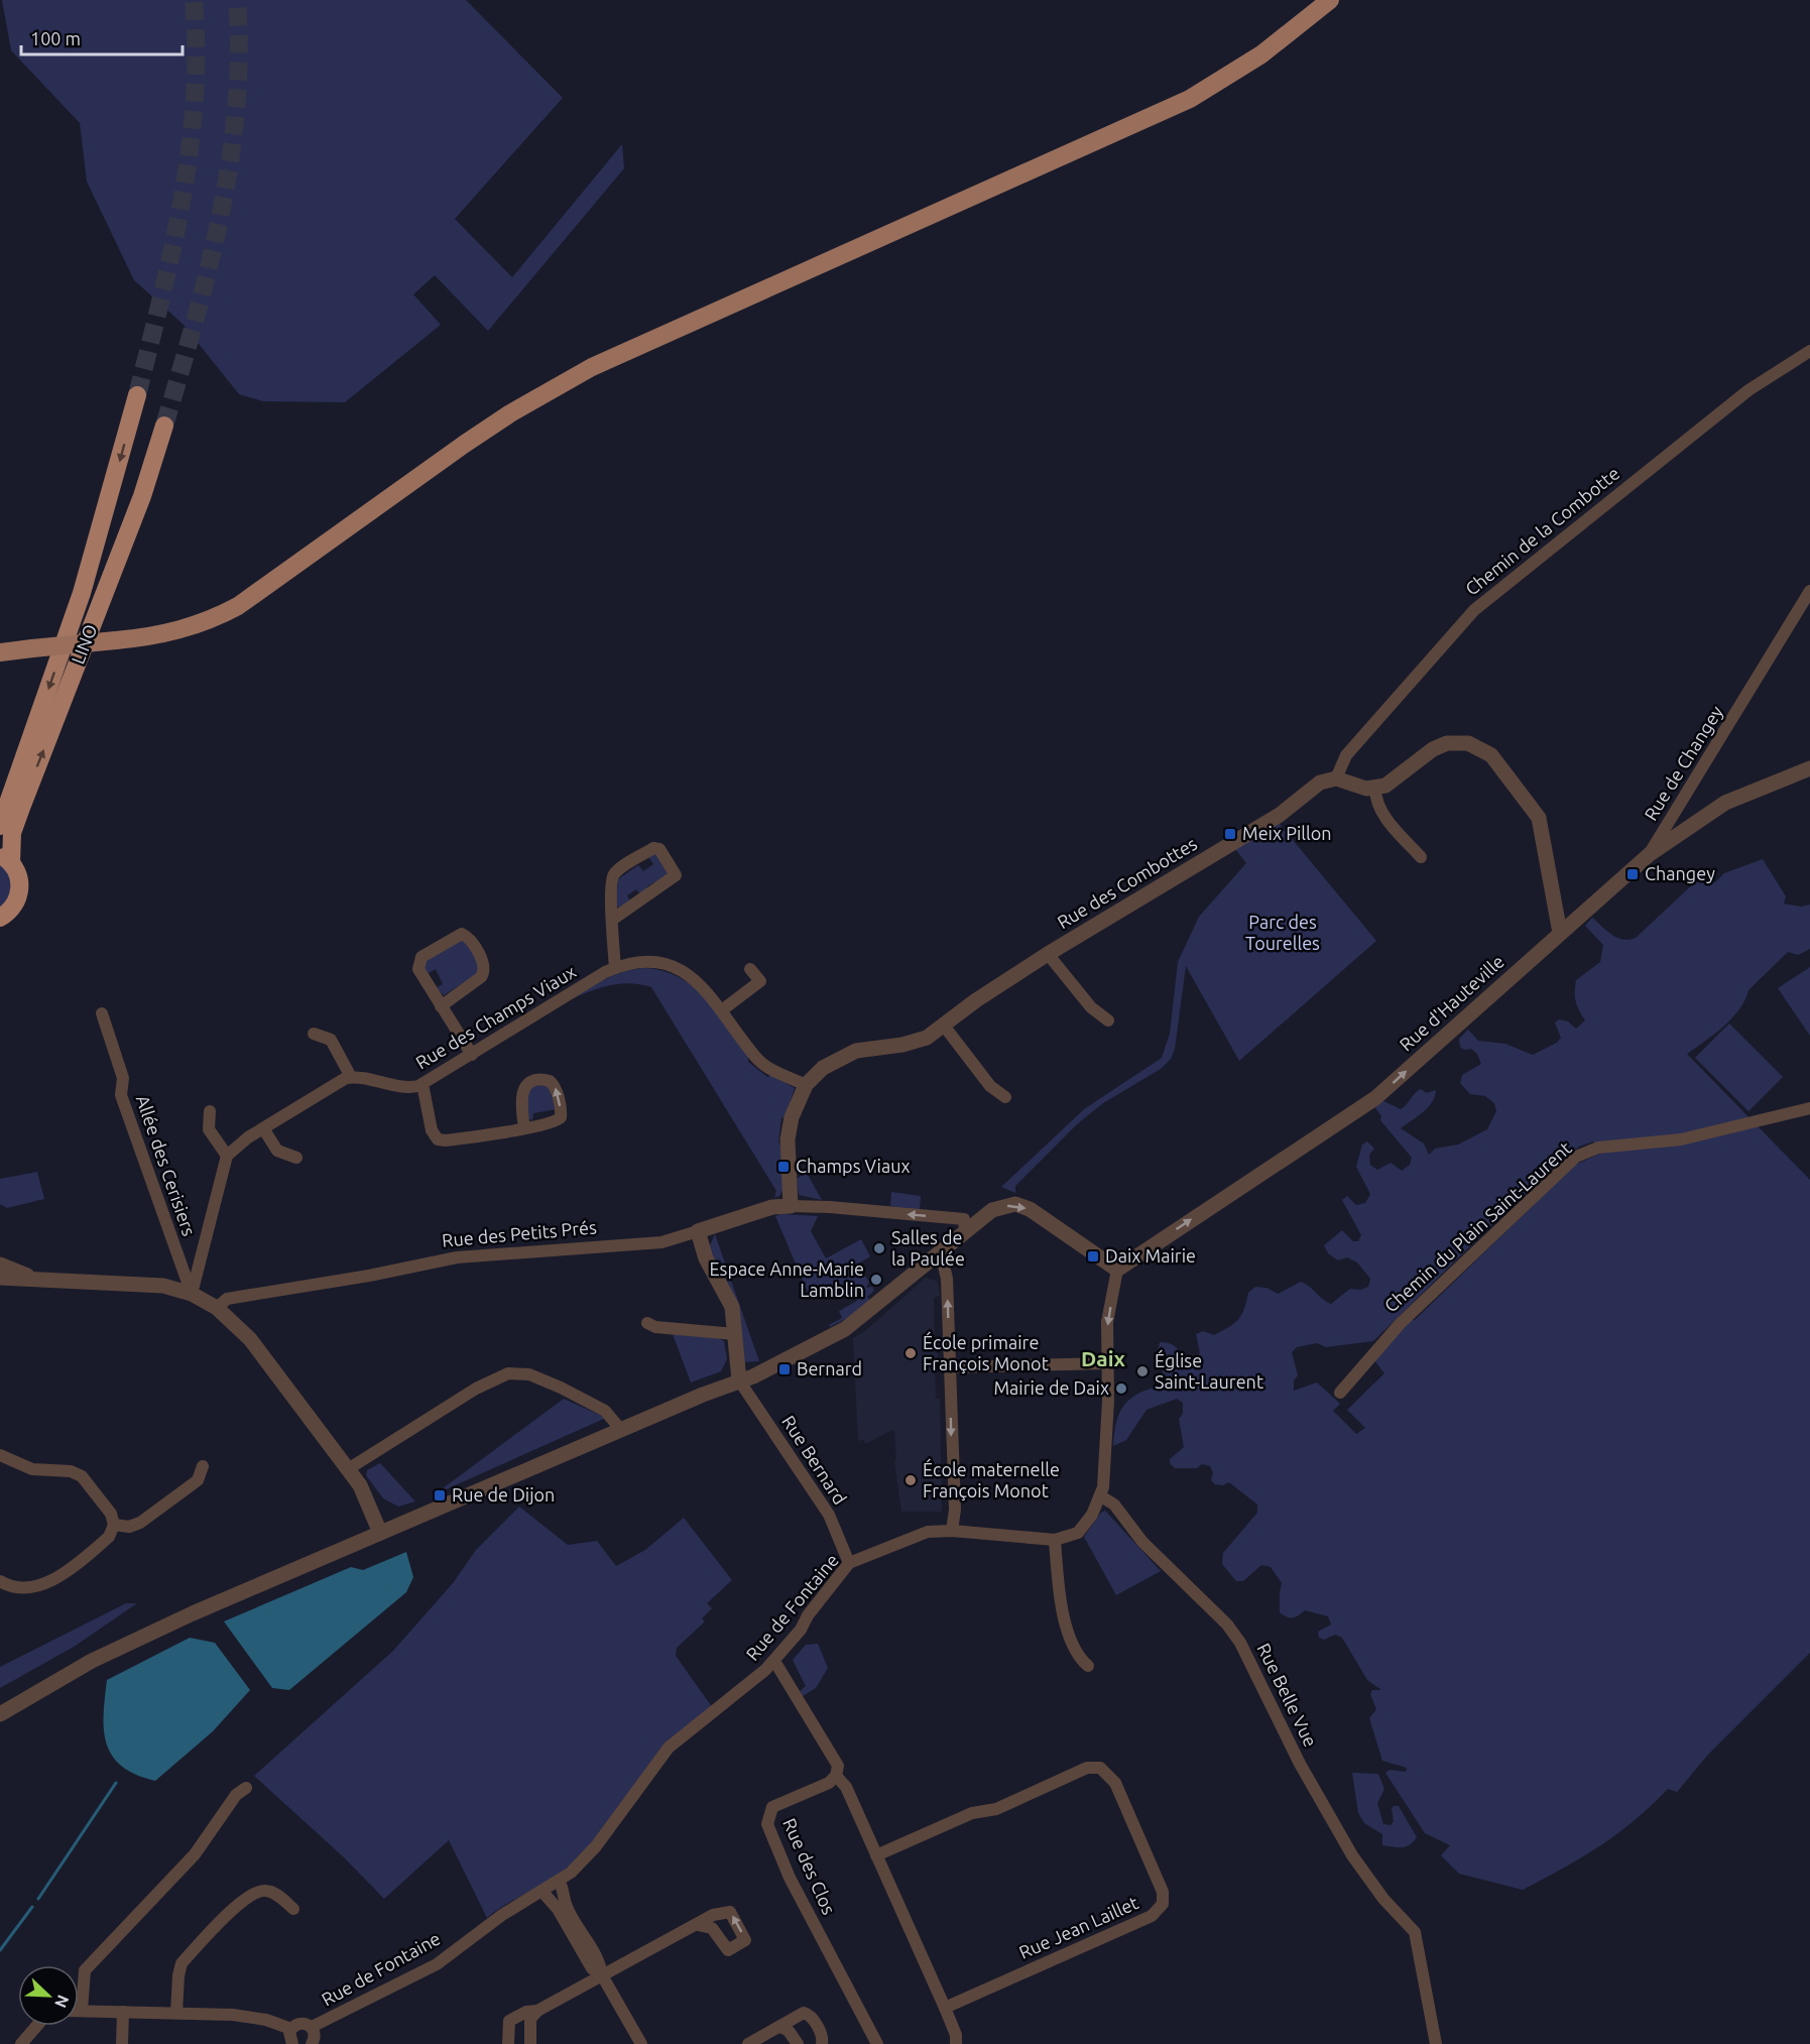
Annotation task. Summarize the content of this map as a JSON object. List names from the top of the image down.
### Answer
{
  "streets": {
    "highway": ["LINO"],
    "street": [
      "Chemin de la Combotte",
      "Rue de Changey",
      "Rue des Combottes",
      "Rue d'Hauteville",
      "Rue des Champs Viaux",
      "Allée des Cerisiers",
      "Chemin du Plain Saint-Laurent",
      "Rue des Petits Prés",
      "Rue Bernard",
      "Rue de Fontaine",
      "Rue Belle Vue",
      "Rue des Clos",
      "Rue Jean Laillet"
    ]
  },
  "crossings": [
    ["Chemin de la Combotte", "Rue des Combottes"],
    ["Rue de Changey", "Rue d'Hauteville"],
    ["Rue des Combottes", "Rue des Champs Viaux"],
    ["Rue des Combottes", "Rue des Petits Prés"],
    ["Rue d'Hauteville", "Rue de Fontaine"],
    ["Rue Bernard", "Rue de Fontaine"],
    ["Rue de Fontaine", "Rue Belle Vue"]
  ],
  "one_way": ["Rue d'Hauteville"],
  "districts": ["Daix"],
  "parks": ["Parc des Tourelles"],
  "places": {
    "transit": [
      "Meix Pillon",
      "Changey",
      "Champs Viaux",
      "Daix Mairie",
      "Bernard",
      "Rue de Dijon"
    ],
    "other": [
      "Salles de la Paulée",
      "Espace Anne-Marie Lamblin",
      "École primaire François Monot",
      "Église Saint-Laurent",
      "Mairie de Daix",
      "École maternelle François Monot"
    ]
  },
  "scale_bar": "100 m",
  "north": "bottom right"
}
